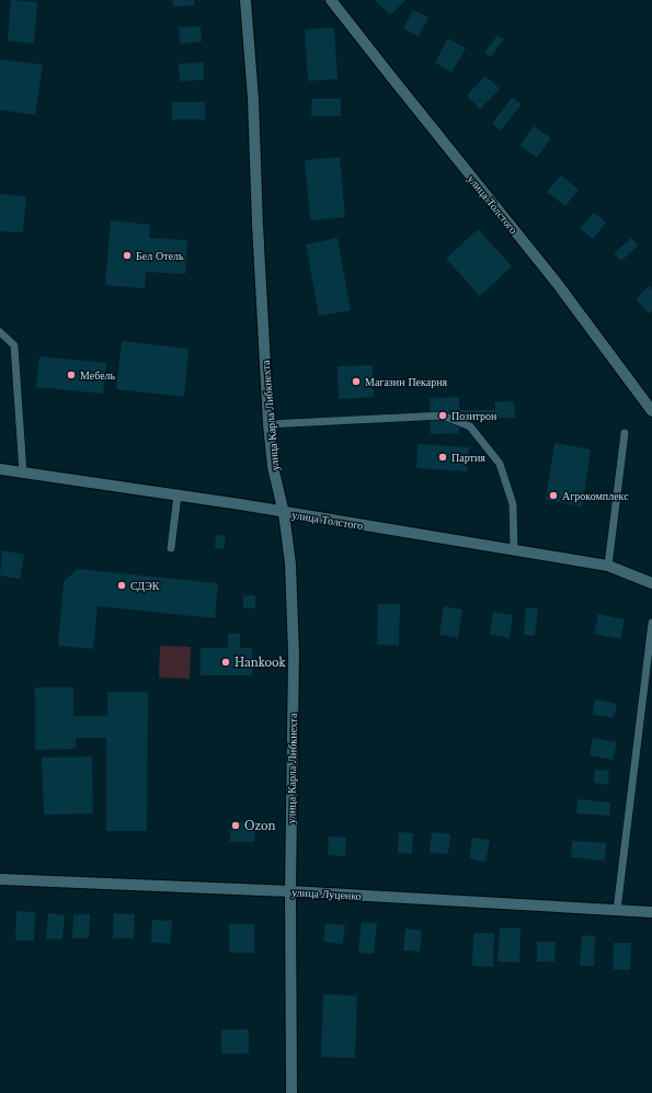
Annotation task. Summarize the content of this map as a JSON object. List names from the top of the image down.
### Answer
{
  "streets": {
    "street": ["улица Толстого", "улица Карла Либкнехта", "улица Луценко"]
  },
  "crossings": [
    ["улица Толстого", "улица Карла Либкнехта"],
    ["улица Карла Либкнехта", "улица Луценко"]
  ],
  "places": [
    "Бел Отель",
    "Мебель",
    "Магазин Пекарня",
    "Позитрон",
    "Партия",
    "Агрокомплекс",
    "СДЭК",
    "Hankook",
    "Ozon"
  ]
}
